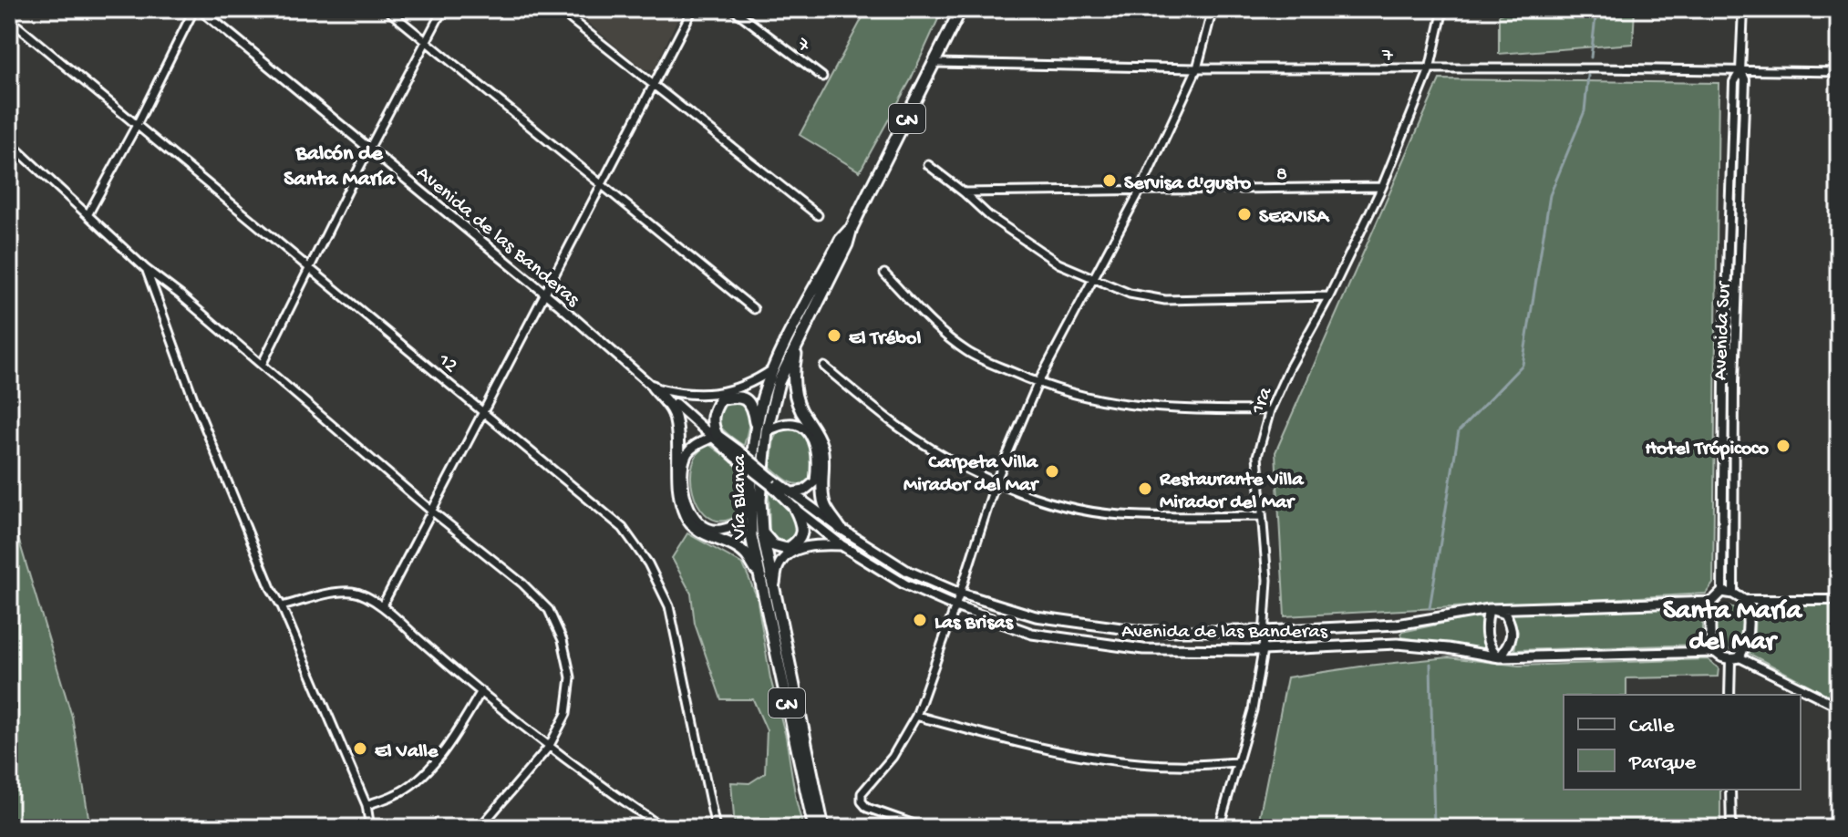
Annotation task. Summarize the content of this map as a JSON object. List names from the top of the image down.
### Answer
{
  "streets": {
    "highway": ["CN", "Vía Blanca"],
    "main road": ["Avenida de las Banderas"],
    "street": [
      "7",
      "8",
      "Avenida Sur",
      "12",
      "1ra"
    ]
  },
  "crossings": [
    ["7", "Avenida Sur"],
    ["7", "1ra"],
    ["7", "Vía Blanca"],
    ["8", "1ra"],
    ["Avenida de las Banderas", "Avenida Sur"],
    ["Avenida de las Banderas", "1ra"]
  ],
  "districts": ["Balcón de Santa María", "Santa María del Mar"],
  "places": [
    "Servisa d'gusto",
    "SERVISA",
    "El Trébol",
    "Hotel Trópicoco",
    "Carpeta Villa Mirador del Mar",
    "Restaurante Villa Mirador del Mar",
    "Las Brisas",
    "El Valle"
  ],
  "legend": ["Calle", "Parque"]
}
